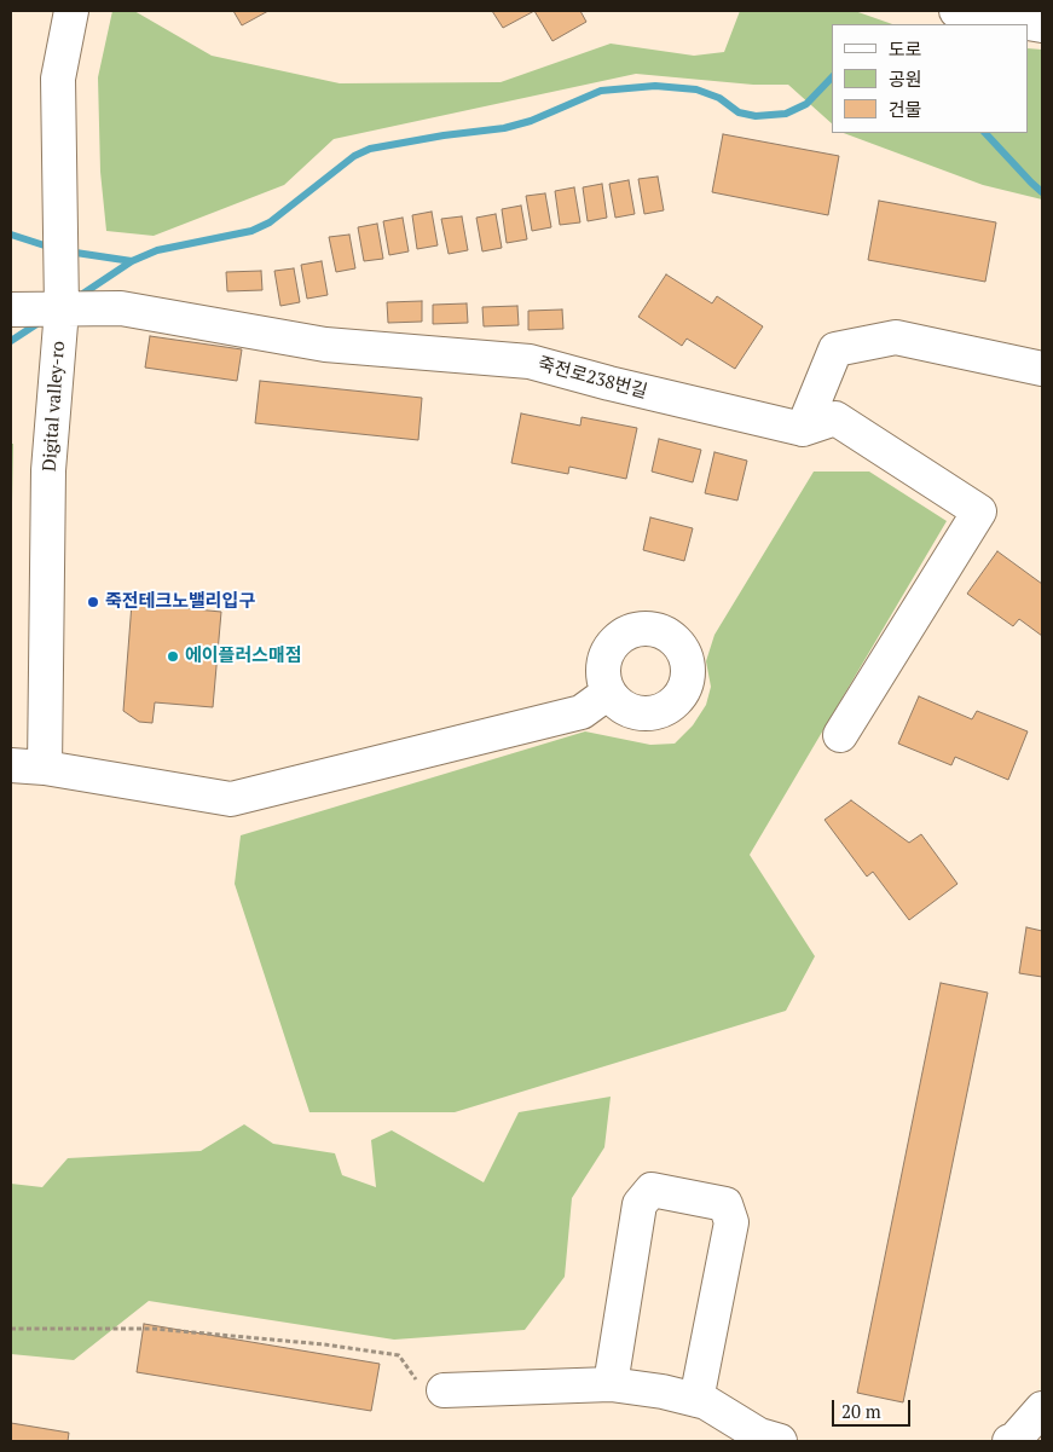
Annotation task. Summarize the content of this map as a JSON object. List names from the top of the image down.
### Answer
{
  "streets": {
    "street": ["죽전로238번길", "Digital valley-ro"]
  },
  "crossings": [
    ["죽전로238번길", "Digital valley-ro"]
  ],
  "places": ["죽전테크노밸리입구", "에이플러스매점"],
  "legend": ["도로", "공원", "건물"],
  "scale_bar": "20 m"
}
